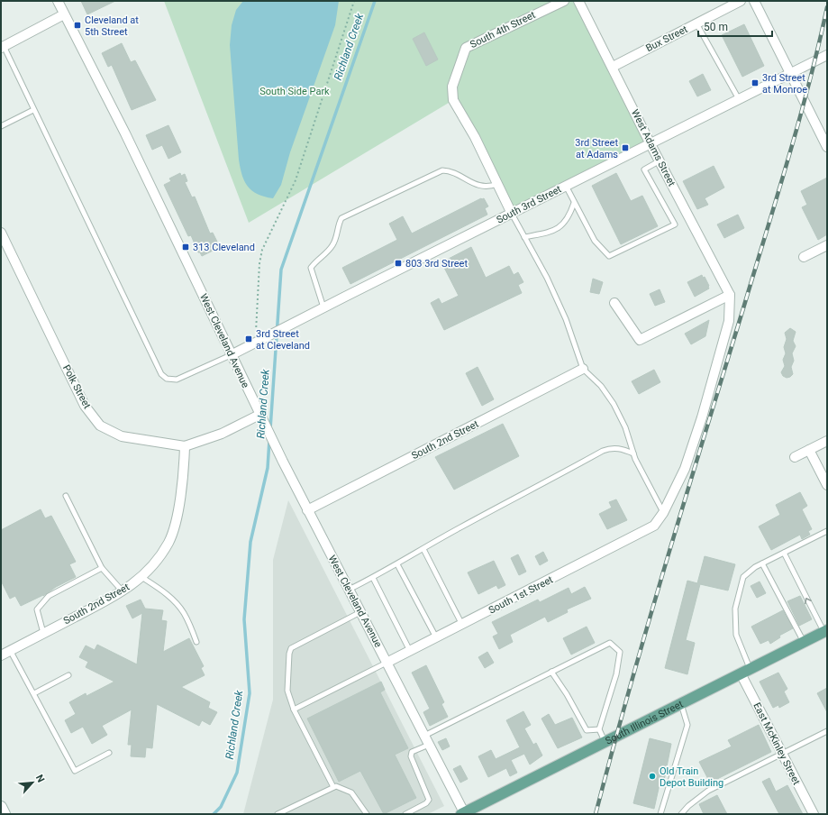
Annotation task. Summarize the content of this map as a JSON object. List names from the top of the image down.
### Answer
{
  "streets": {
    "main road": ["South Illinois Street"],
    "street": [
      "South 4th Street",
      "Bux Street",
      "West Adams Street",
      "South 3rd Street",
      "West Cleveland Avenue",
      "Polk Street",
      "South 2nd Street",
      "South 1st Street",
      "East McKinley Street"
    ]
  },
  "crossings": [
    ["Bux Street", "West Adams Street"],
    ["West Adams Street", "South 3rd Street"],
    ["South 3rd Street", "West Cleveland Avenue"],
    ["West Cleveland Avenue", "Polk Street"],
    ["West Cleveland Avenue", "South 2nd Street"],
    ["West Cleveland Avenue", "South 1st Street"],
    ["West Cleveland Avenue", "South Illinois Street"],
    ["Polk Street", "South 2nd Street"],
    ["South Illinois Street", "East McKinley Street"]
  ],
  "water": ["Richland Creek"],
  "parks": ["South Side Park"],
  "places": {
    "transit": [
      "Cleveland at 5th Street",
      "3rd Street at Monroe",
      "3rd Street at Adams",
      "313 Cleveland",
      "803 3rd Street",
      "3rd Street at Cleveland"
    ],
    "other": ["Old Train Depot Building"]
  },
  "scale_bar": "50 m",
  "north": "top right"
}
